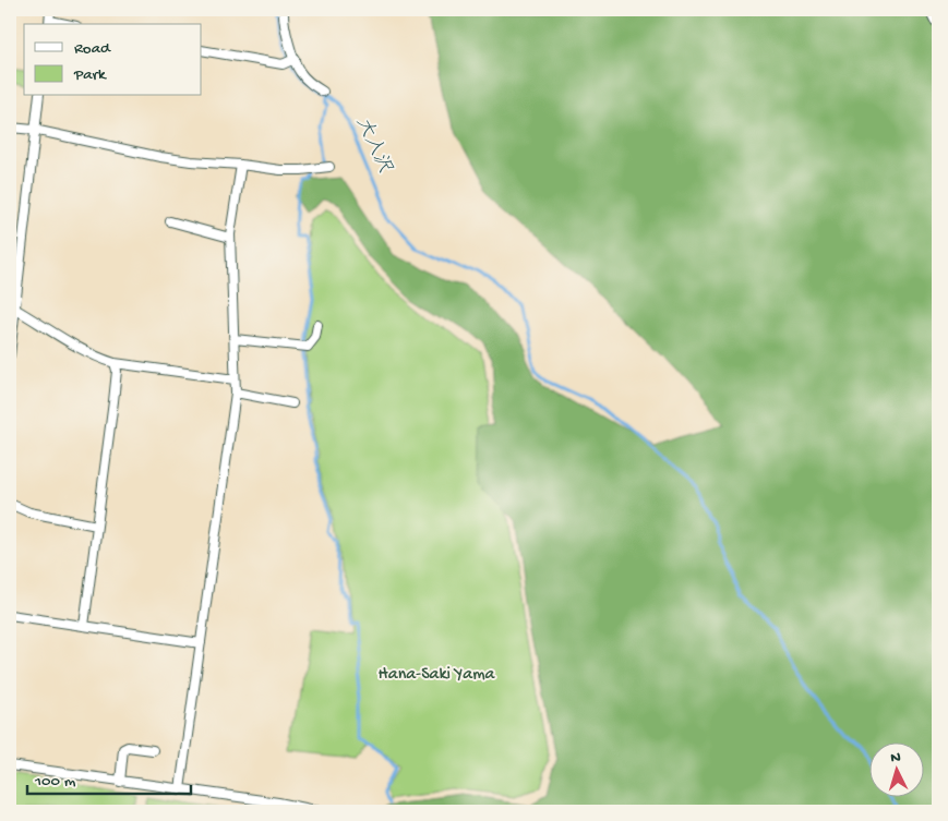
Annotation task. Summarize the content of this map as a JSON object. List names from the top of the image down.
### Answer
{
  "water": ["大入沢"],
  "parks": ["Hana-Saki Yama"],
  "legend": ["Road", "Park"],
  "scale_bar": "100 m",
  "north": "top"
}
